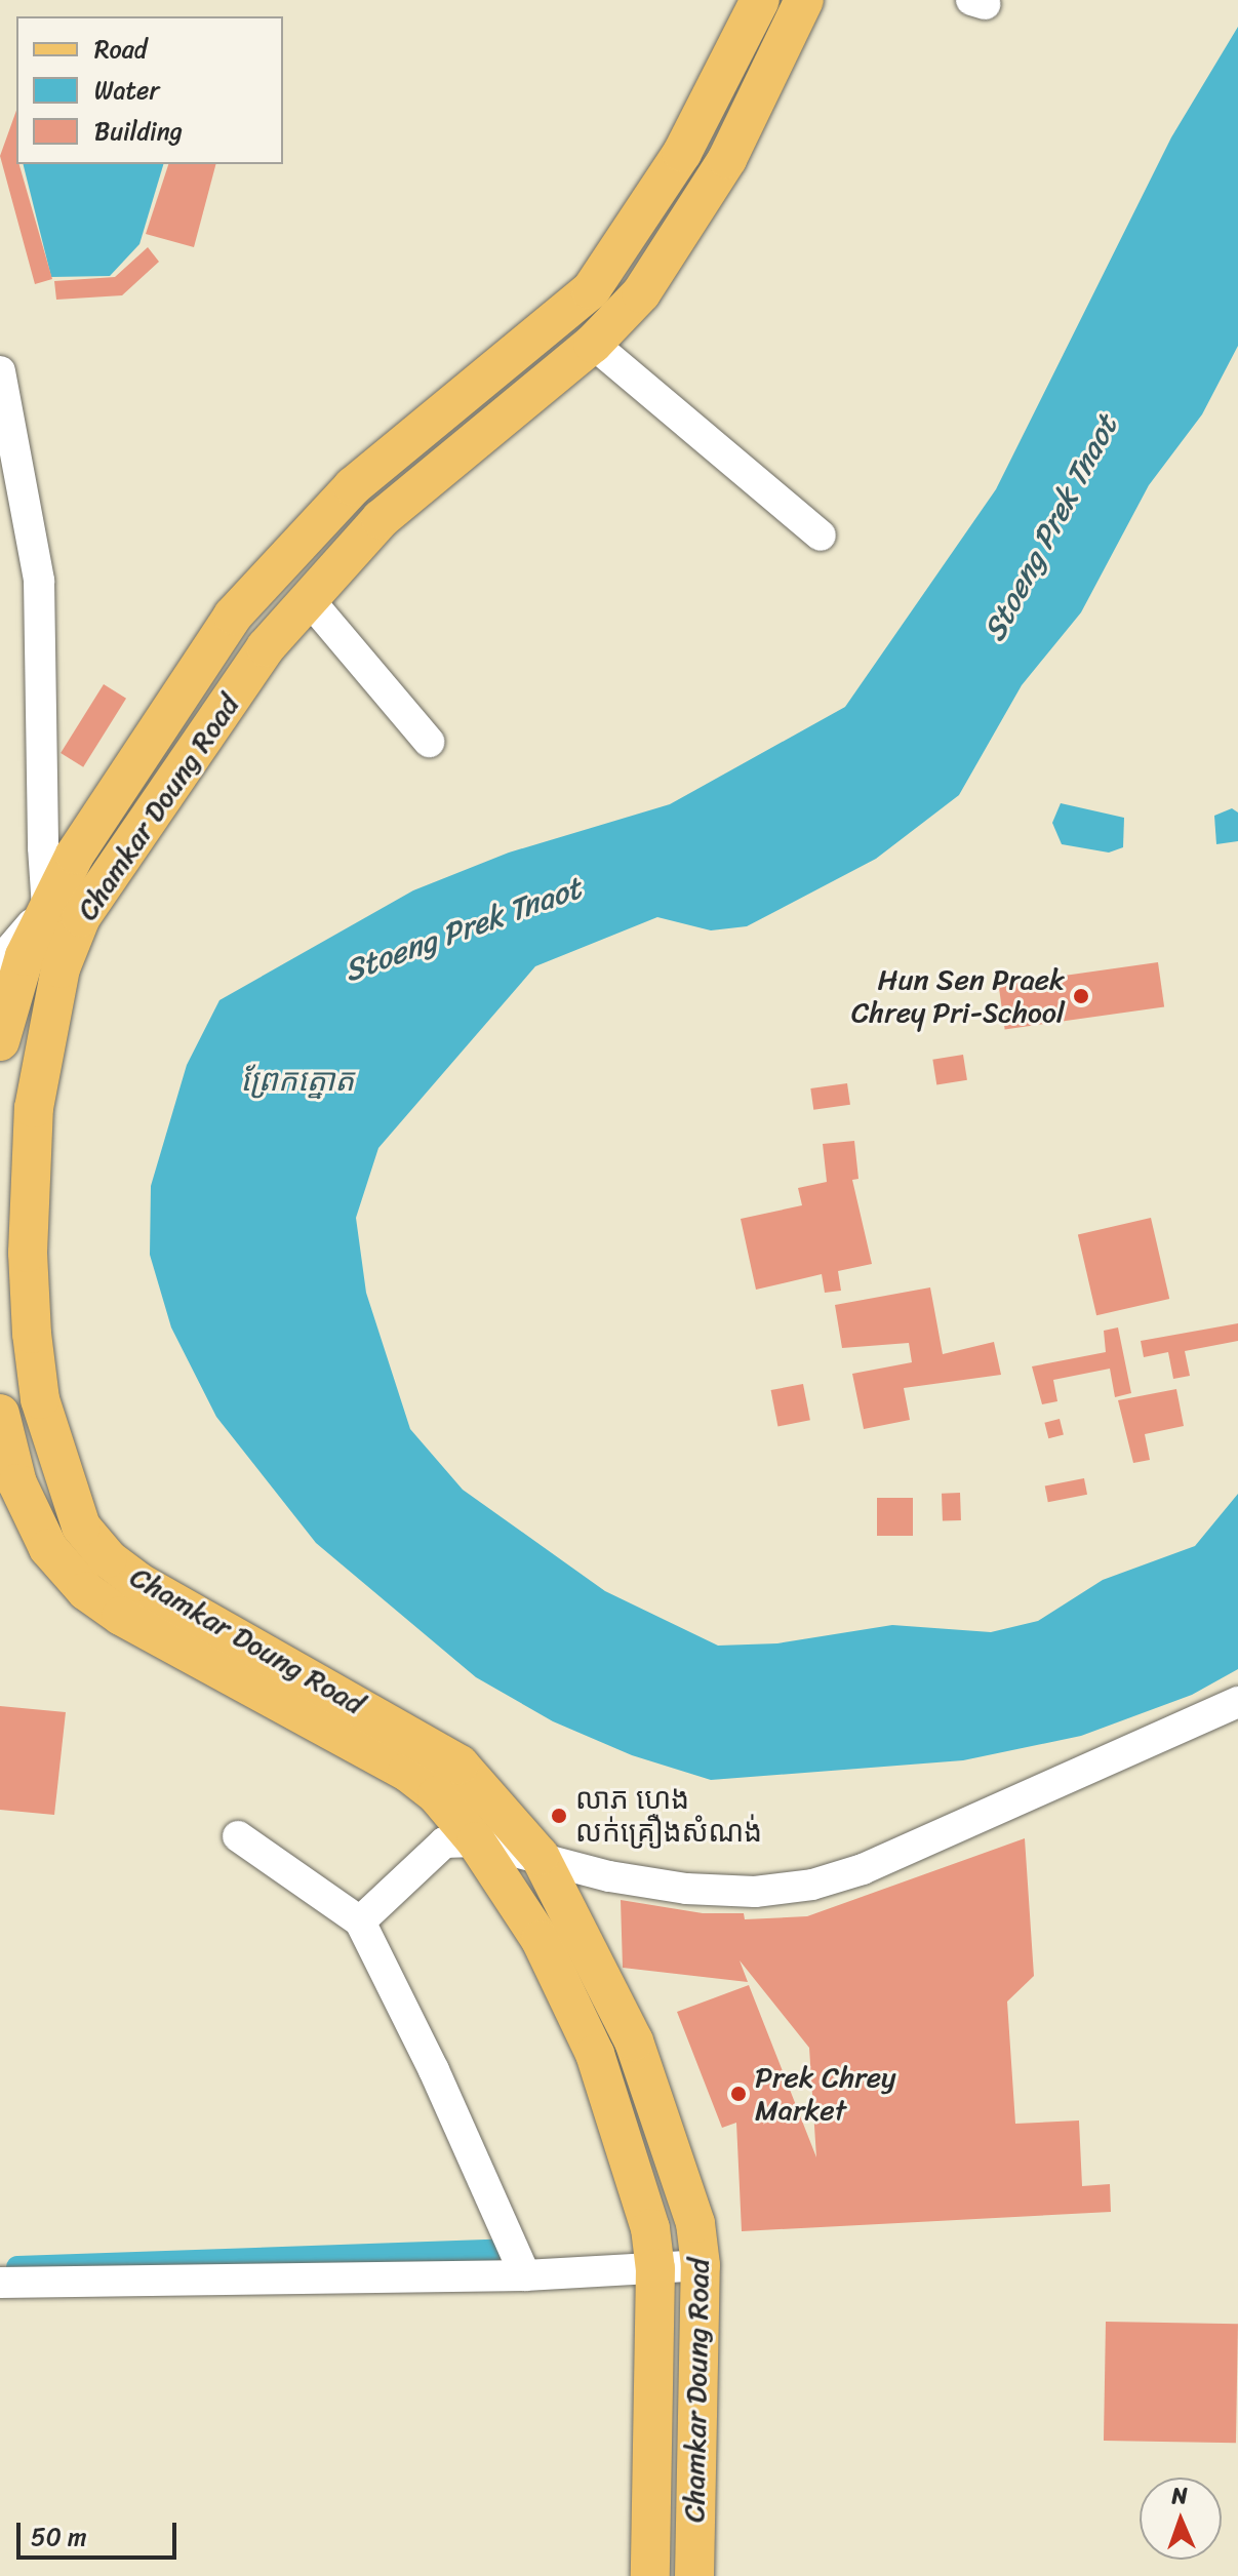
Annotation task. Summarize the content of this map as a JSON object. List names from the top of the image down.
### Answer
{
  "streets": {
    "main road": ["Chamkar Doung Road"]
  },
  "water": ["Stoeng Prek Tnaot", "ព្រែកត្នោត"],
  "places": ["Hun Sen Praek Chrey Pri-School", "លាភ ហេង លក់គ្រឿងសំណង់", "Prek Chrey Market"],
  "legend": ["Road", "Water", "Building"],
  "scale_bar": "50 m",
  "north": "top"
}
